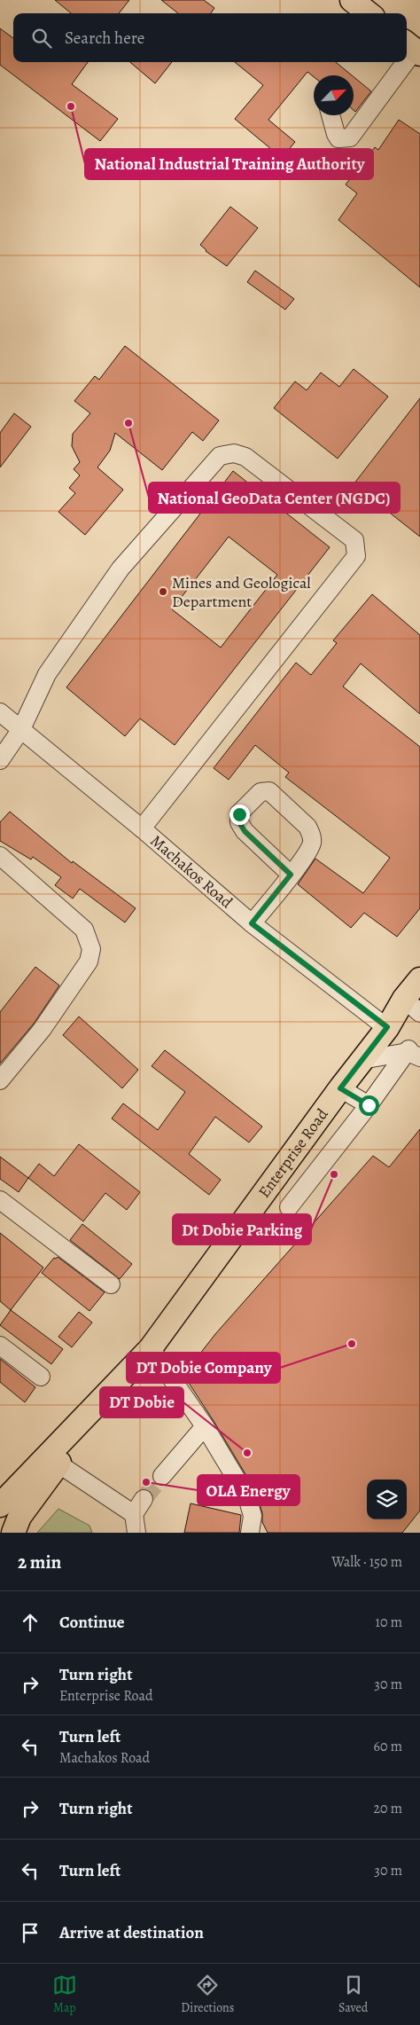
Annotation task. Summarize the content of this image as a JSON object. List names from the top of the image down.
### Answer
{
  "streets": {
    "main road": ["Enterprise Road"],
    "street": ["Machakos Road"]
  },
  "crossings": [
    ["Machakos Road", "Enterprise Road"]
  ],
  "places": [
    "National Industrial Training Authority",
    "National GeoData Center (NGDC)",
    "Mines and Geological Department",
    "Dt Dobie Parking",
    "DT Dobie Company",
    "DT Dobie",
    "OLA Energy"
  ],
  "north": "top right",
  "page": {
    "search": "Search here",
    "heading": ["2 min", "Walk · 150 m"],
    "list": [
      ["Continue", "10 m"],
      ["Turn right", "Enterprise Road", "30 m"],
      ["Turn left", "Machakos Road", "60 m"],
      ["Turn right", "20 m"],
      ["Turn left", "30 m"],
      "Arrive at destination"
    ],
    "nav": ["Map", "Directions", "Saved"]
  }
}
